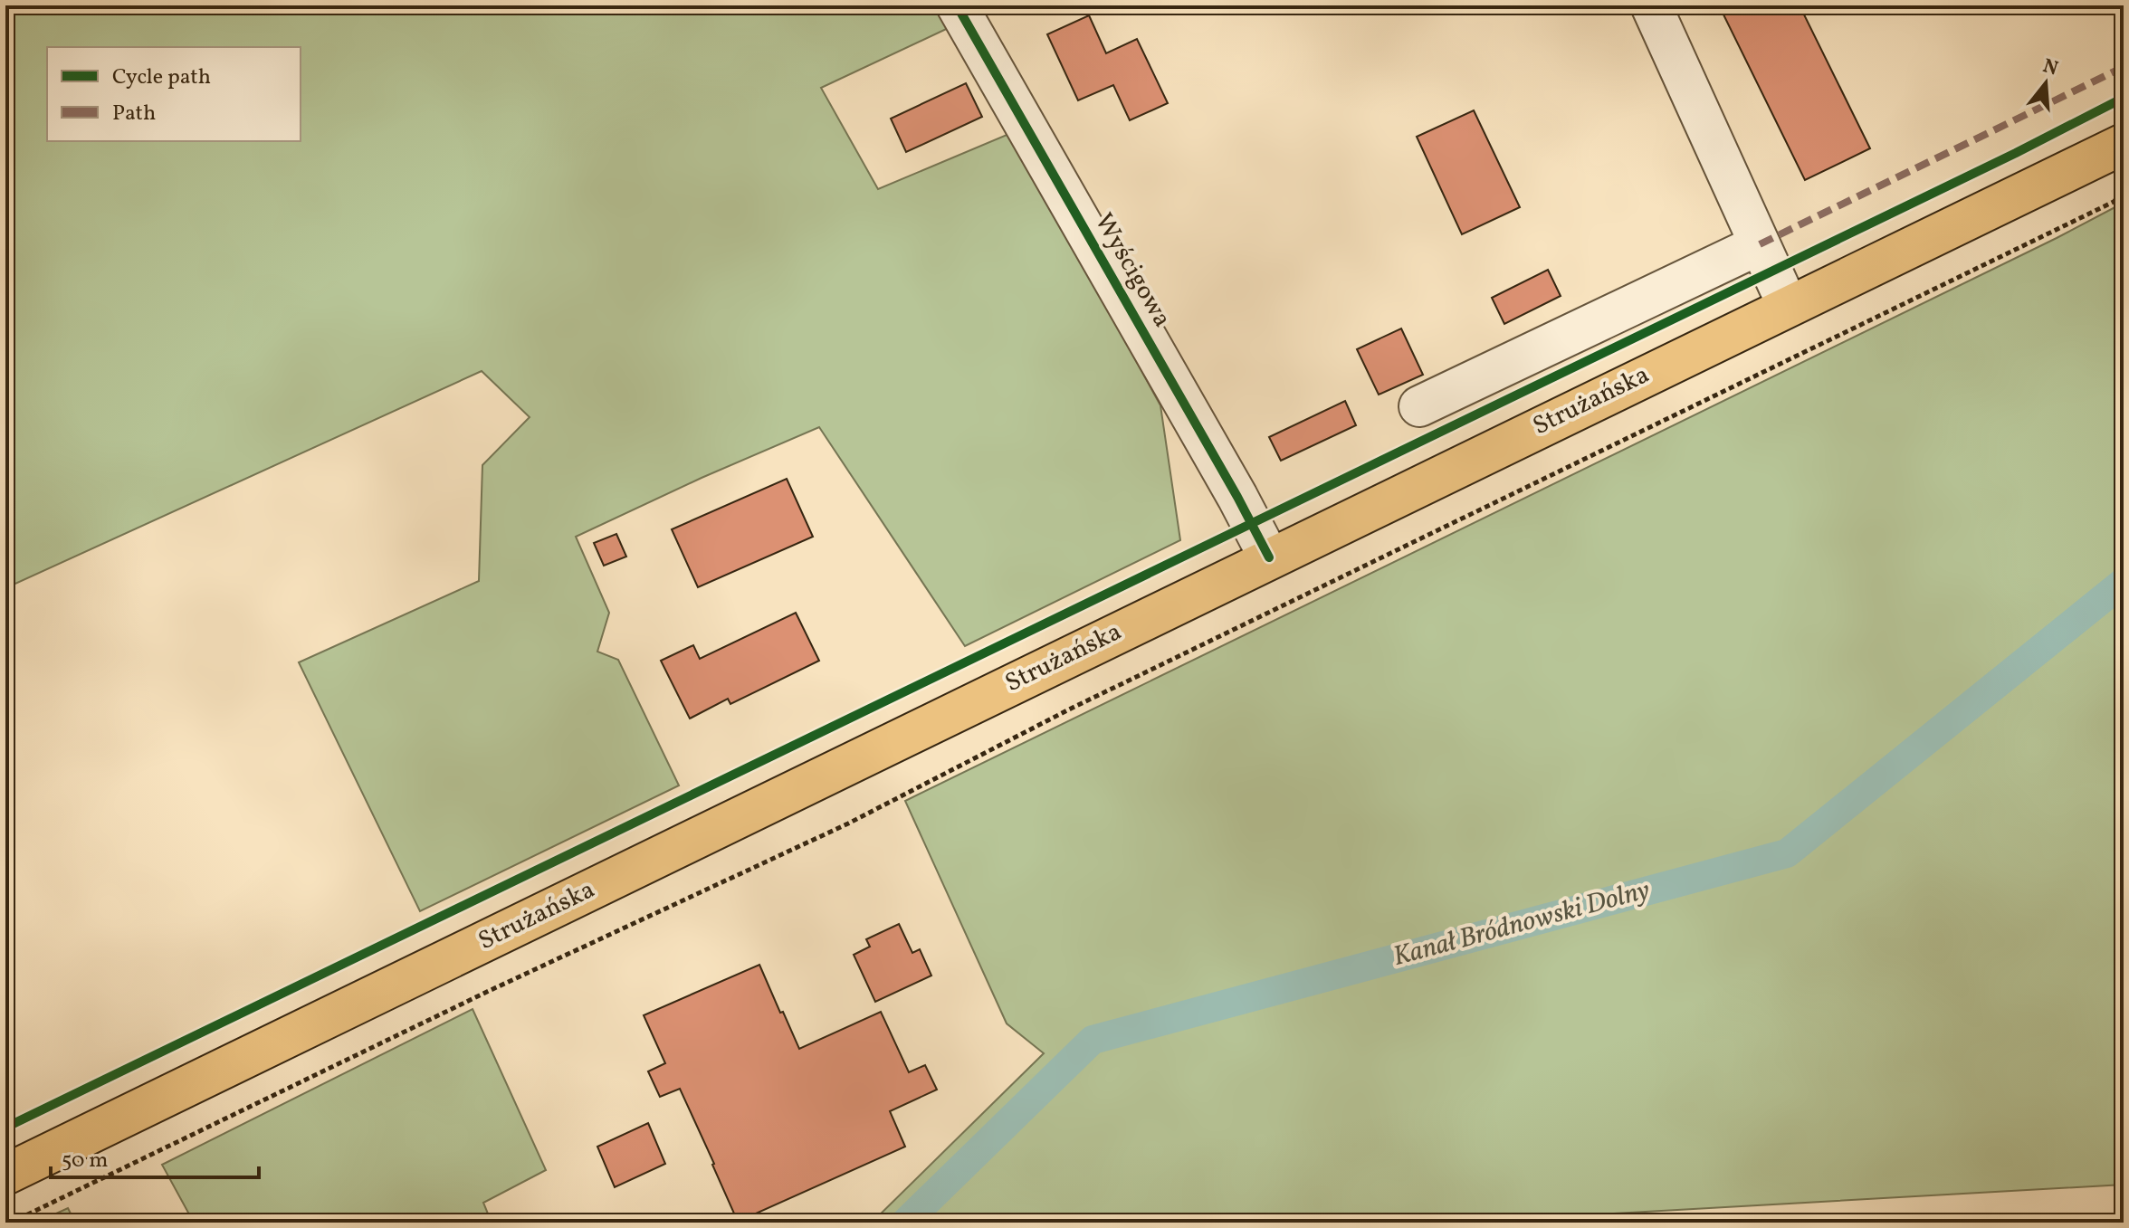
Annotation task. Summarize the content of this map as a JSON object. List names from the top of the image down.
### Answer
{
  "streets": {
    "main road": ["Strużańska"],
    "street": ["Wyścigowa"]
  },
  "crossings": [
    ["Wyścigowa", "Strużańska"]
  ],
  "water": ["Kanał Bródnowski Dolny"],
  "legend": ["Cycle path", "Path"],
  "scale_bar": "50 m",
  "north": "top"
}
